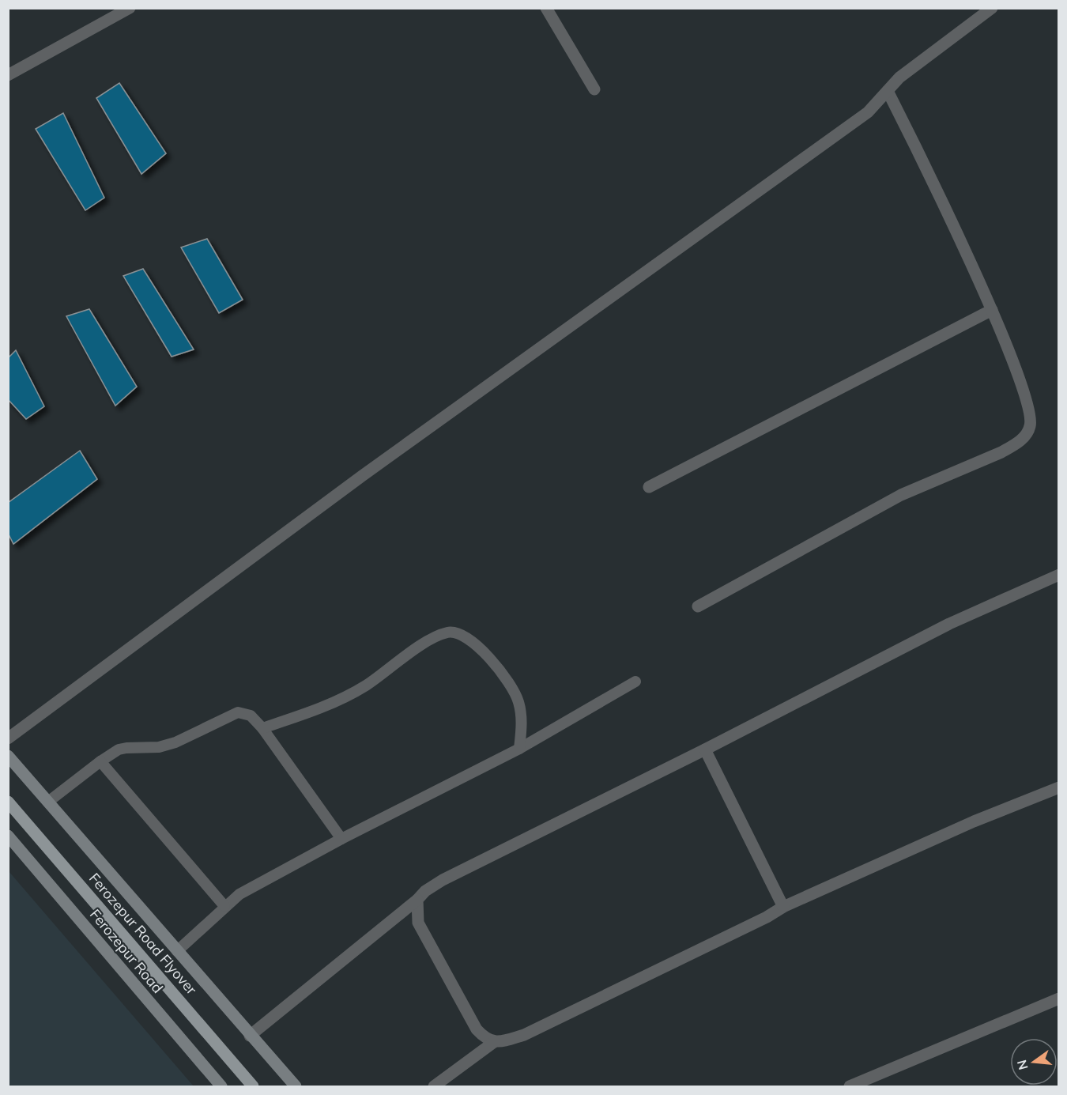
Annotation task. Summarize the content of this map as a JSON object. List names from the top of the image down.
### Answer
{
  "streets": {
    "main road": ["Ferozepur Road Flyover", "Ferozepur Road"]
  },
  "north": "left"
}
